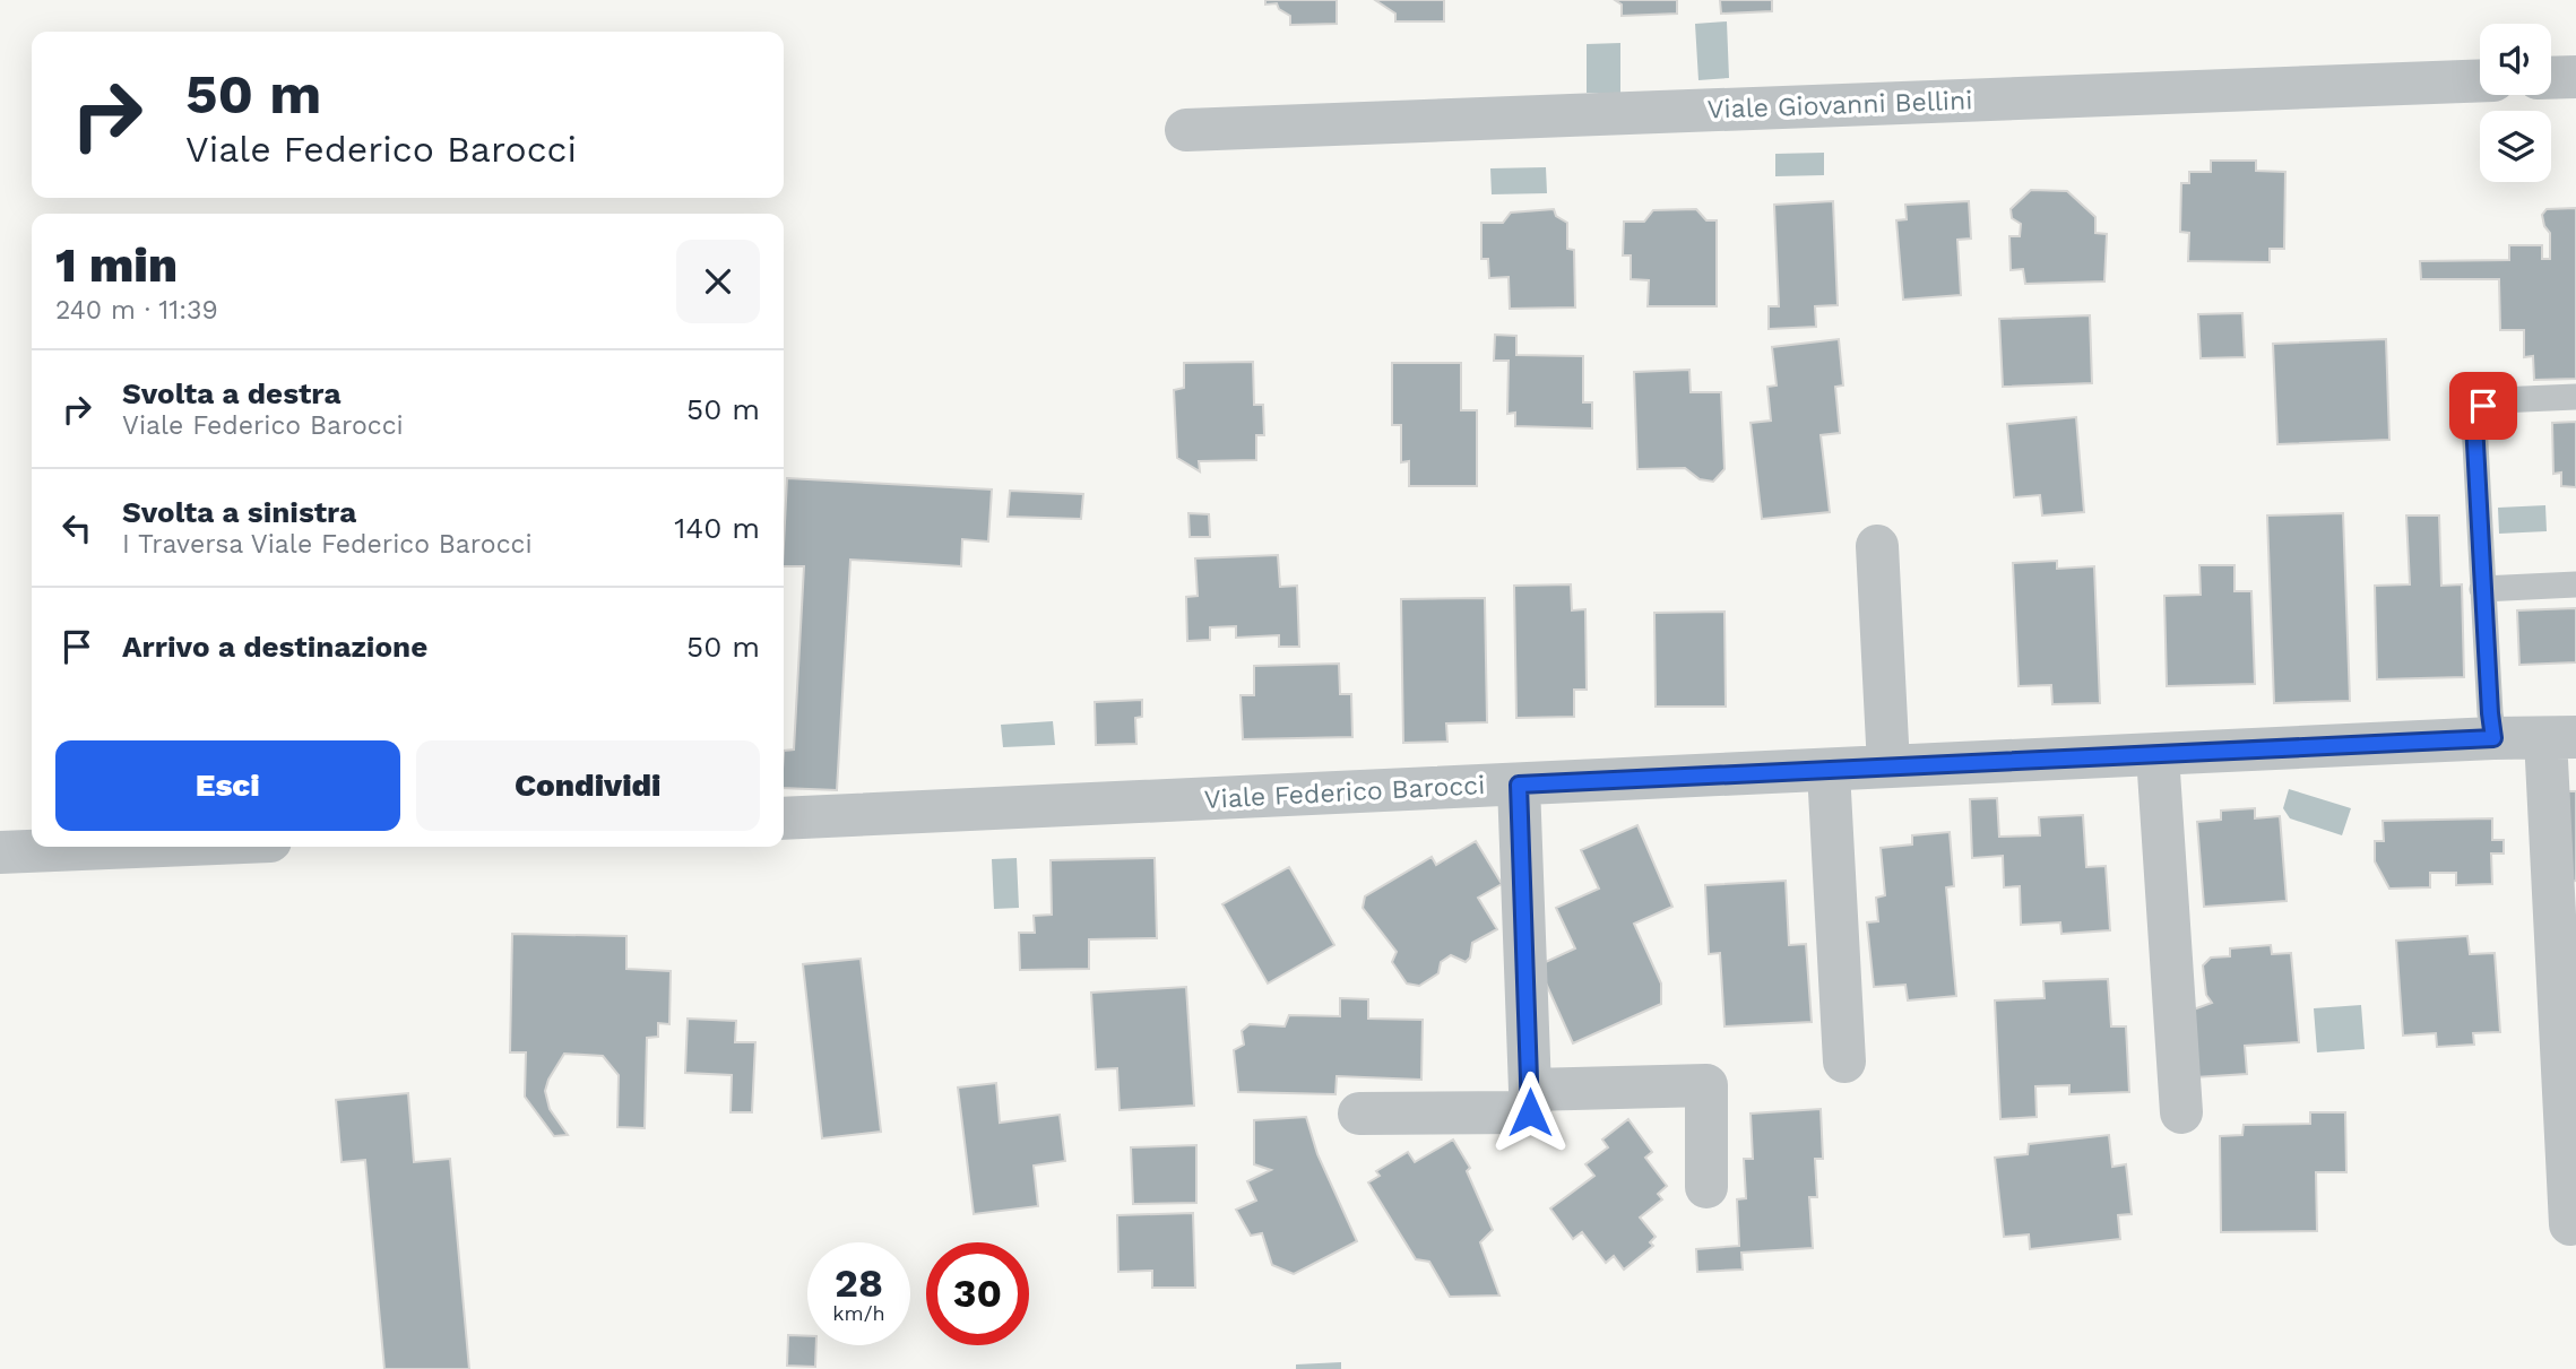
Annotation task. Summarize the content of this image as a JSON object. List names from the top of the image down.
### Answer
{
  "streets": {
    "street": ["Viale Giovanni Bellini", "Viale Federico Barocci"]
  },
  "page": {
    "turn": ["50 m", "Viale Federico Barocci"],
    "heading": ["1 min", "240 m · 11:39"],
    "list": [
      {
        "name": "Svolta a destra",
        "note": "Viale Federico Barocci",
        "value": "50 m"
      },
      {
        "name": "Svolta a sinistra",
        "note": "I Traversa Viale Federico Barocci",
        "value": "140 m"
      },
      {
        "name": "Arrivo a destinazione",
        "value": "50 m"
      }
    ],
    "buttons": ["Esci", "Condividi"],
    "speed": "28 km/h",
    "limit": "30"
  }
}
